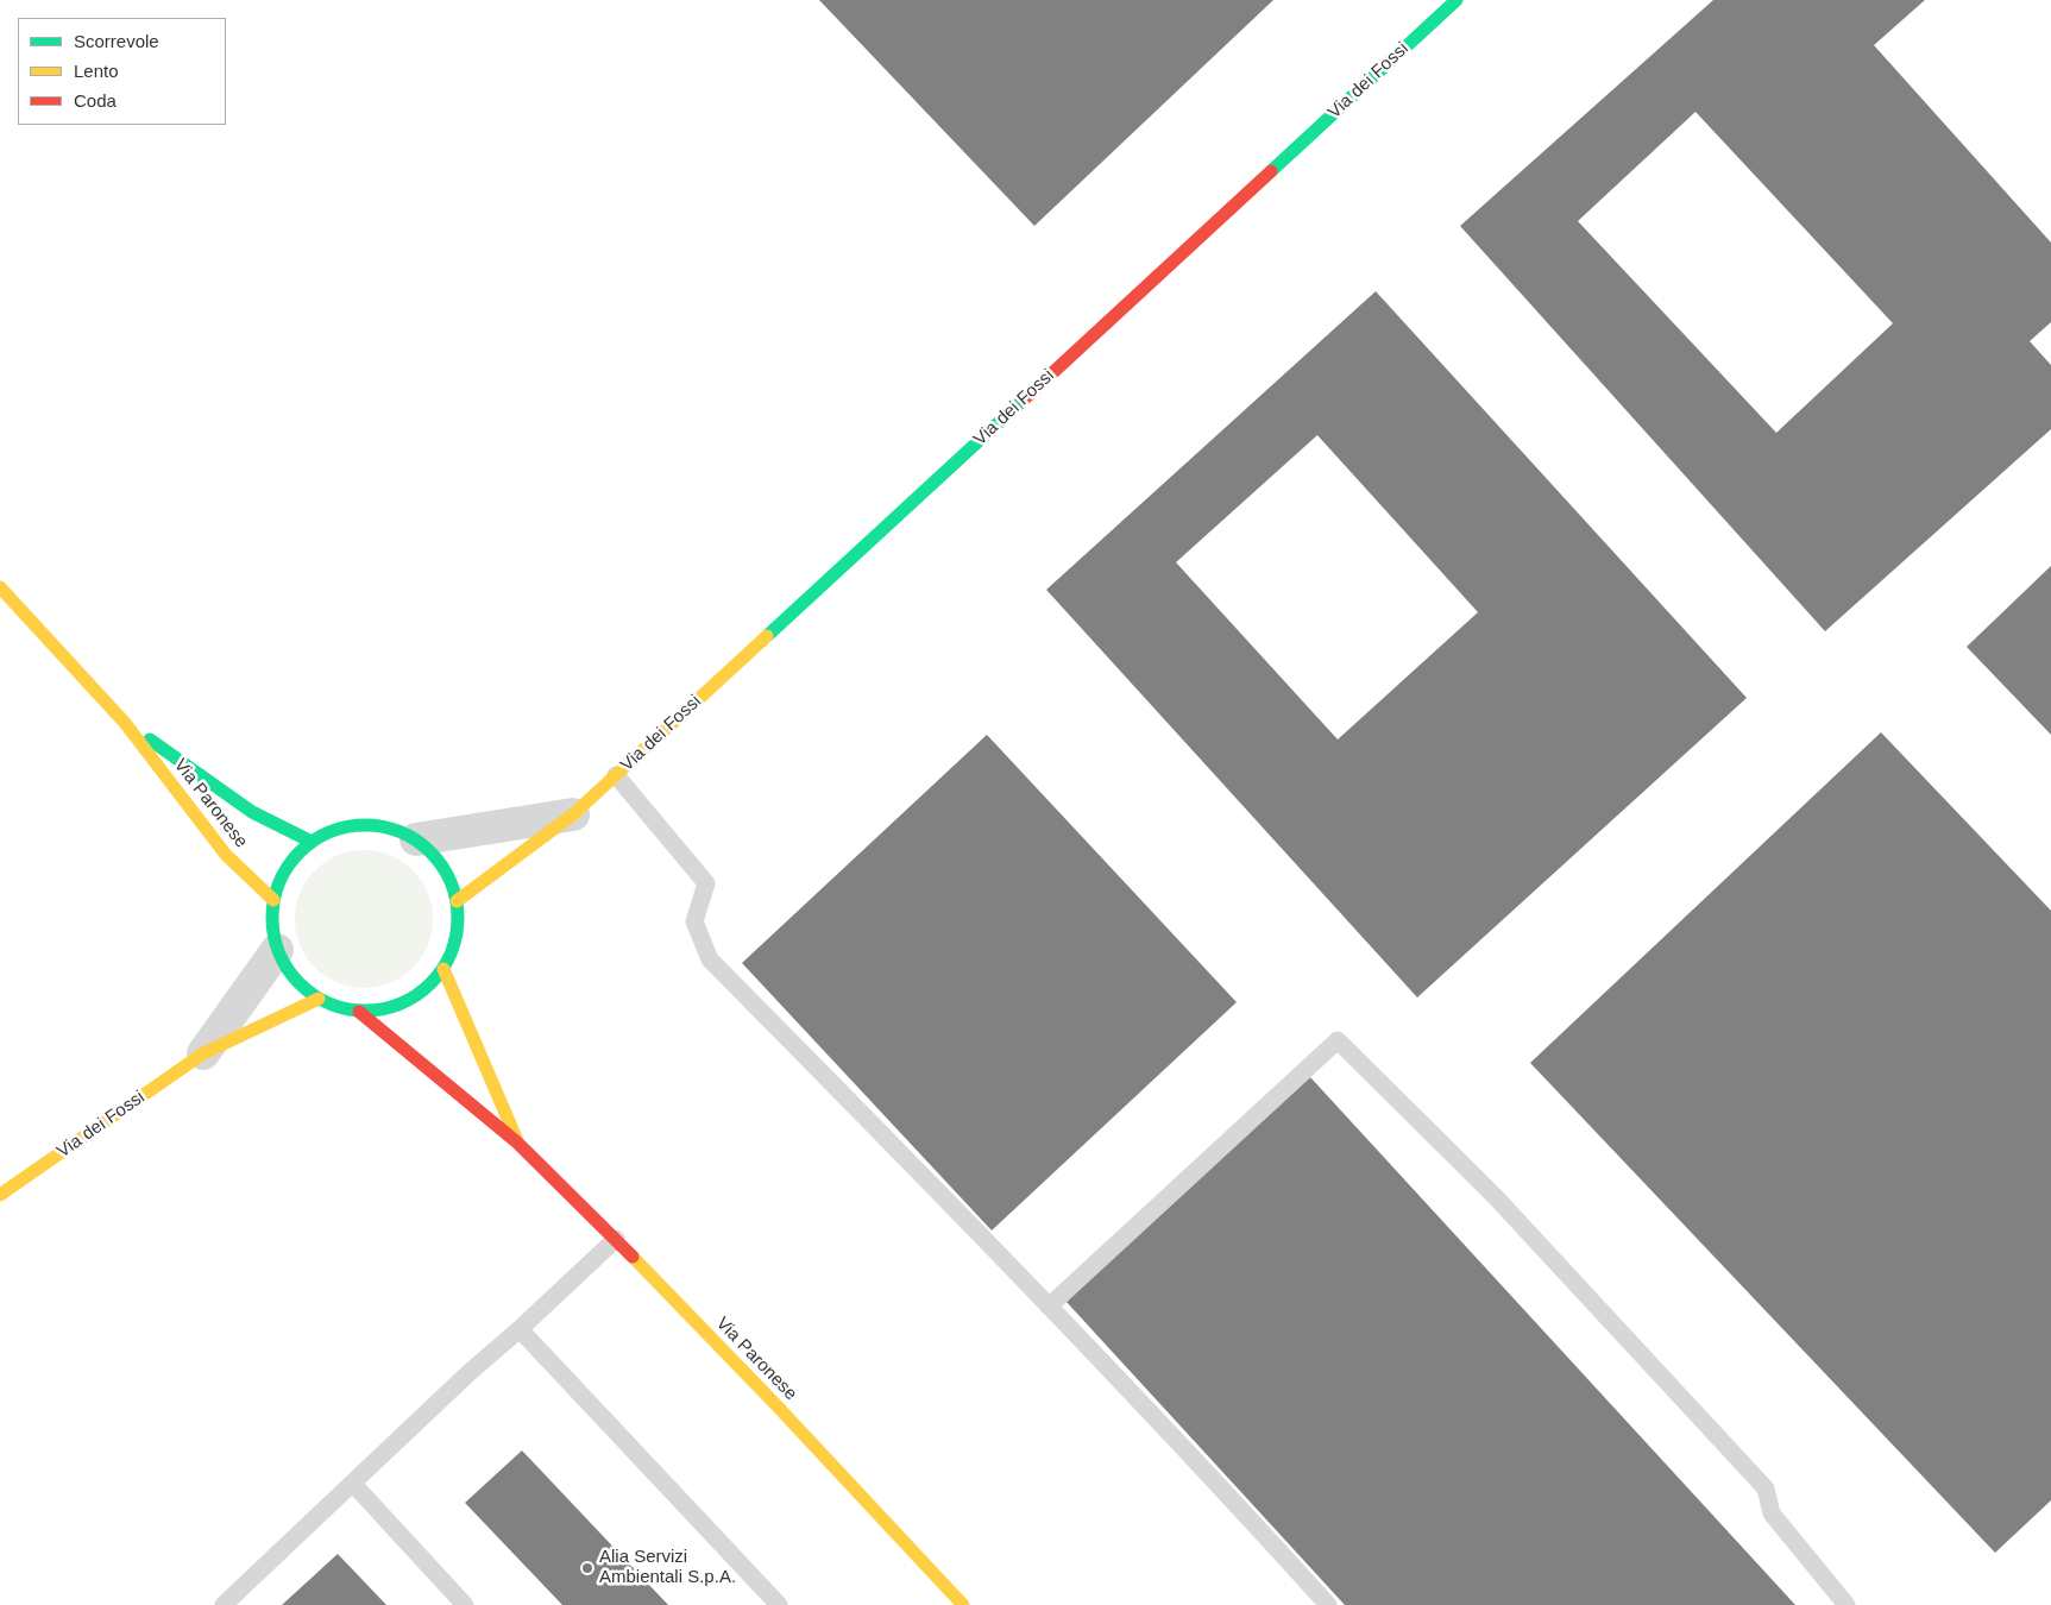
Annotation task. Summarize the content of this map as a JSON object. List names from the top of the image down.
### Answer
{
  "streets": {
    "main road": ["Via dei Fossi", "Via Paronese"]
  },
  "crossings": [
    ["Via dei Fossi", "Via Paronese"]
  ],
  "places": ["Alia Servizi Ambientali S.p.A."],
  "legend": ["Scorrevole", "Lento", "Coda"]
}
